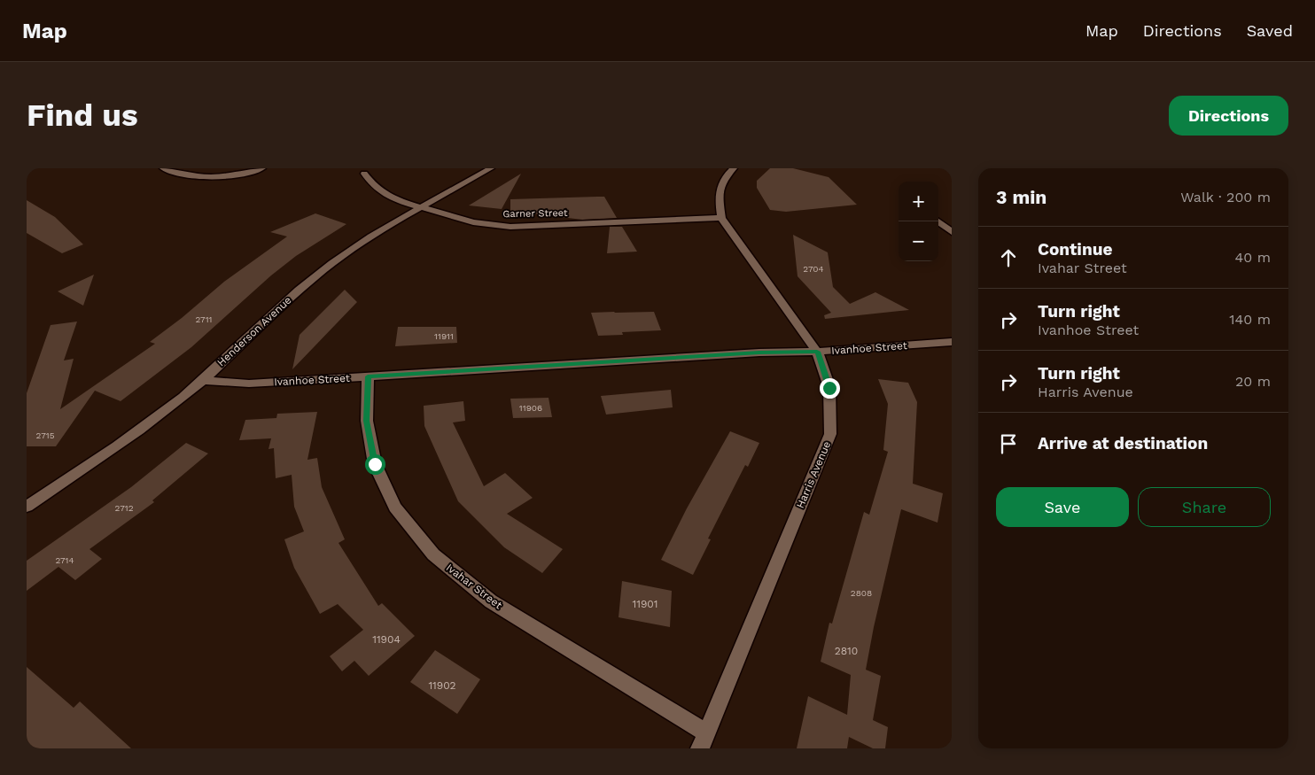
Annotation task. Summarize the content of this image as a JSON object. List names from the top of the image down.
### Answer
{
  "streets": {
    "street": [
      "Garner Street",
      "Henderson Avenue",
      "Ivanhoe Street",
      "Harris Avenue",
      "Ivahar Street"
    ]
  },
  "crossings": [
    ["Garner Street", "Henderson Avenue"],
    ["Garner Street", "Harris Avenue"],
    ["Henderson Avenue", "Ivanhoe Street"],
    ["Ivanhoe Street", "Harris Avenue"],
    ["Ivanhoe Street", "Ivahar Street"],
    ["Harris Avenue", "Ivahar Street"]
  ],
  "house_numbers": [
    "2704",
    "2711",
    "11911",
    "11906",
    "2715",
    "2712",
    "2714",
    "2808",
    "11901",
    "11904",
    "2810",
    "11902"
  ],
  "page": {
    "header": "Map",
    "nav": ["Map", "Directions", "Saved"],
    "buttons": [
      "Directions",
      ["Save", "Share"]
    ],
    "title": "Find us",
    "heading": ["3 min", "Walk · 200 m"],
    "map_buttons": ["+", "−"],
    "list": [
      ["Continue", "Ivahar Street", "40 m"],
      ["Turn right", "Ivanhoe Street", "140 m"],
      ["Turn right", "Harris Avenue", "20 m"],
      "Arrive at destination"
    ]
  }
}
